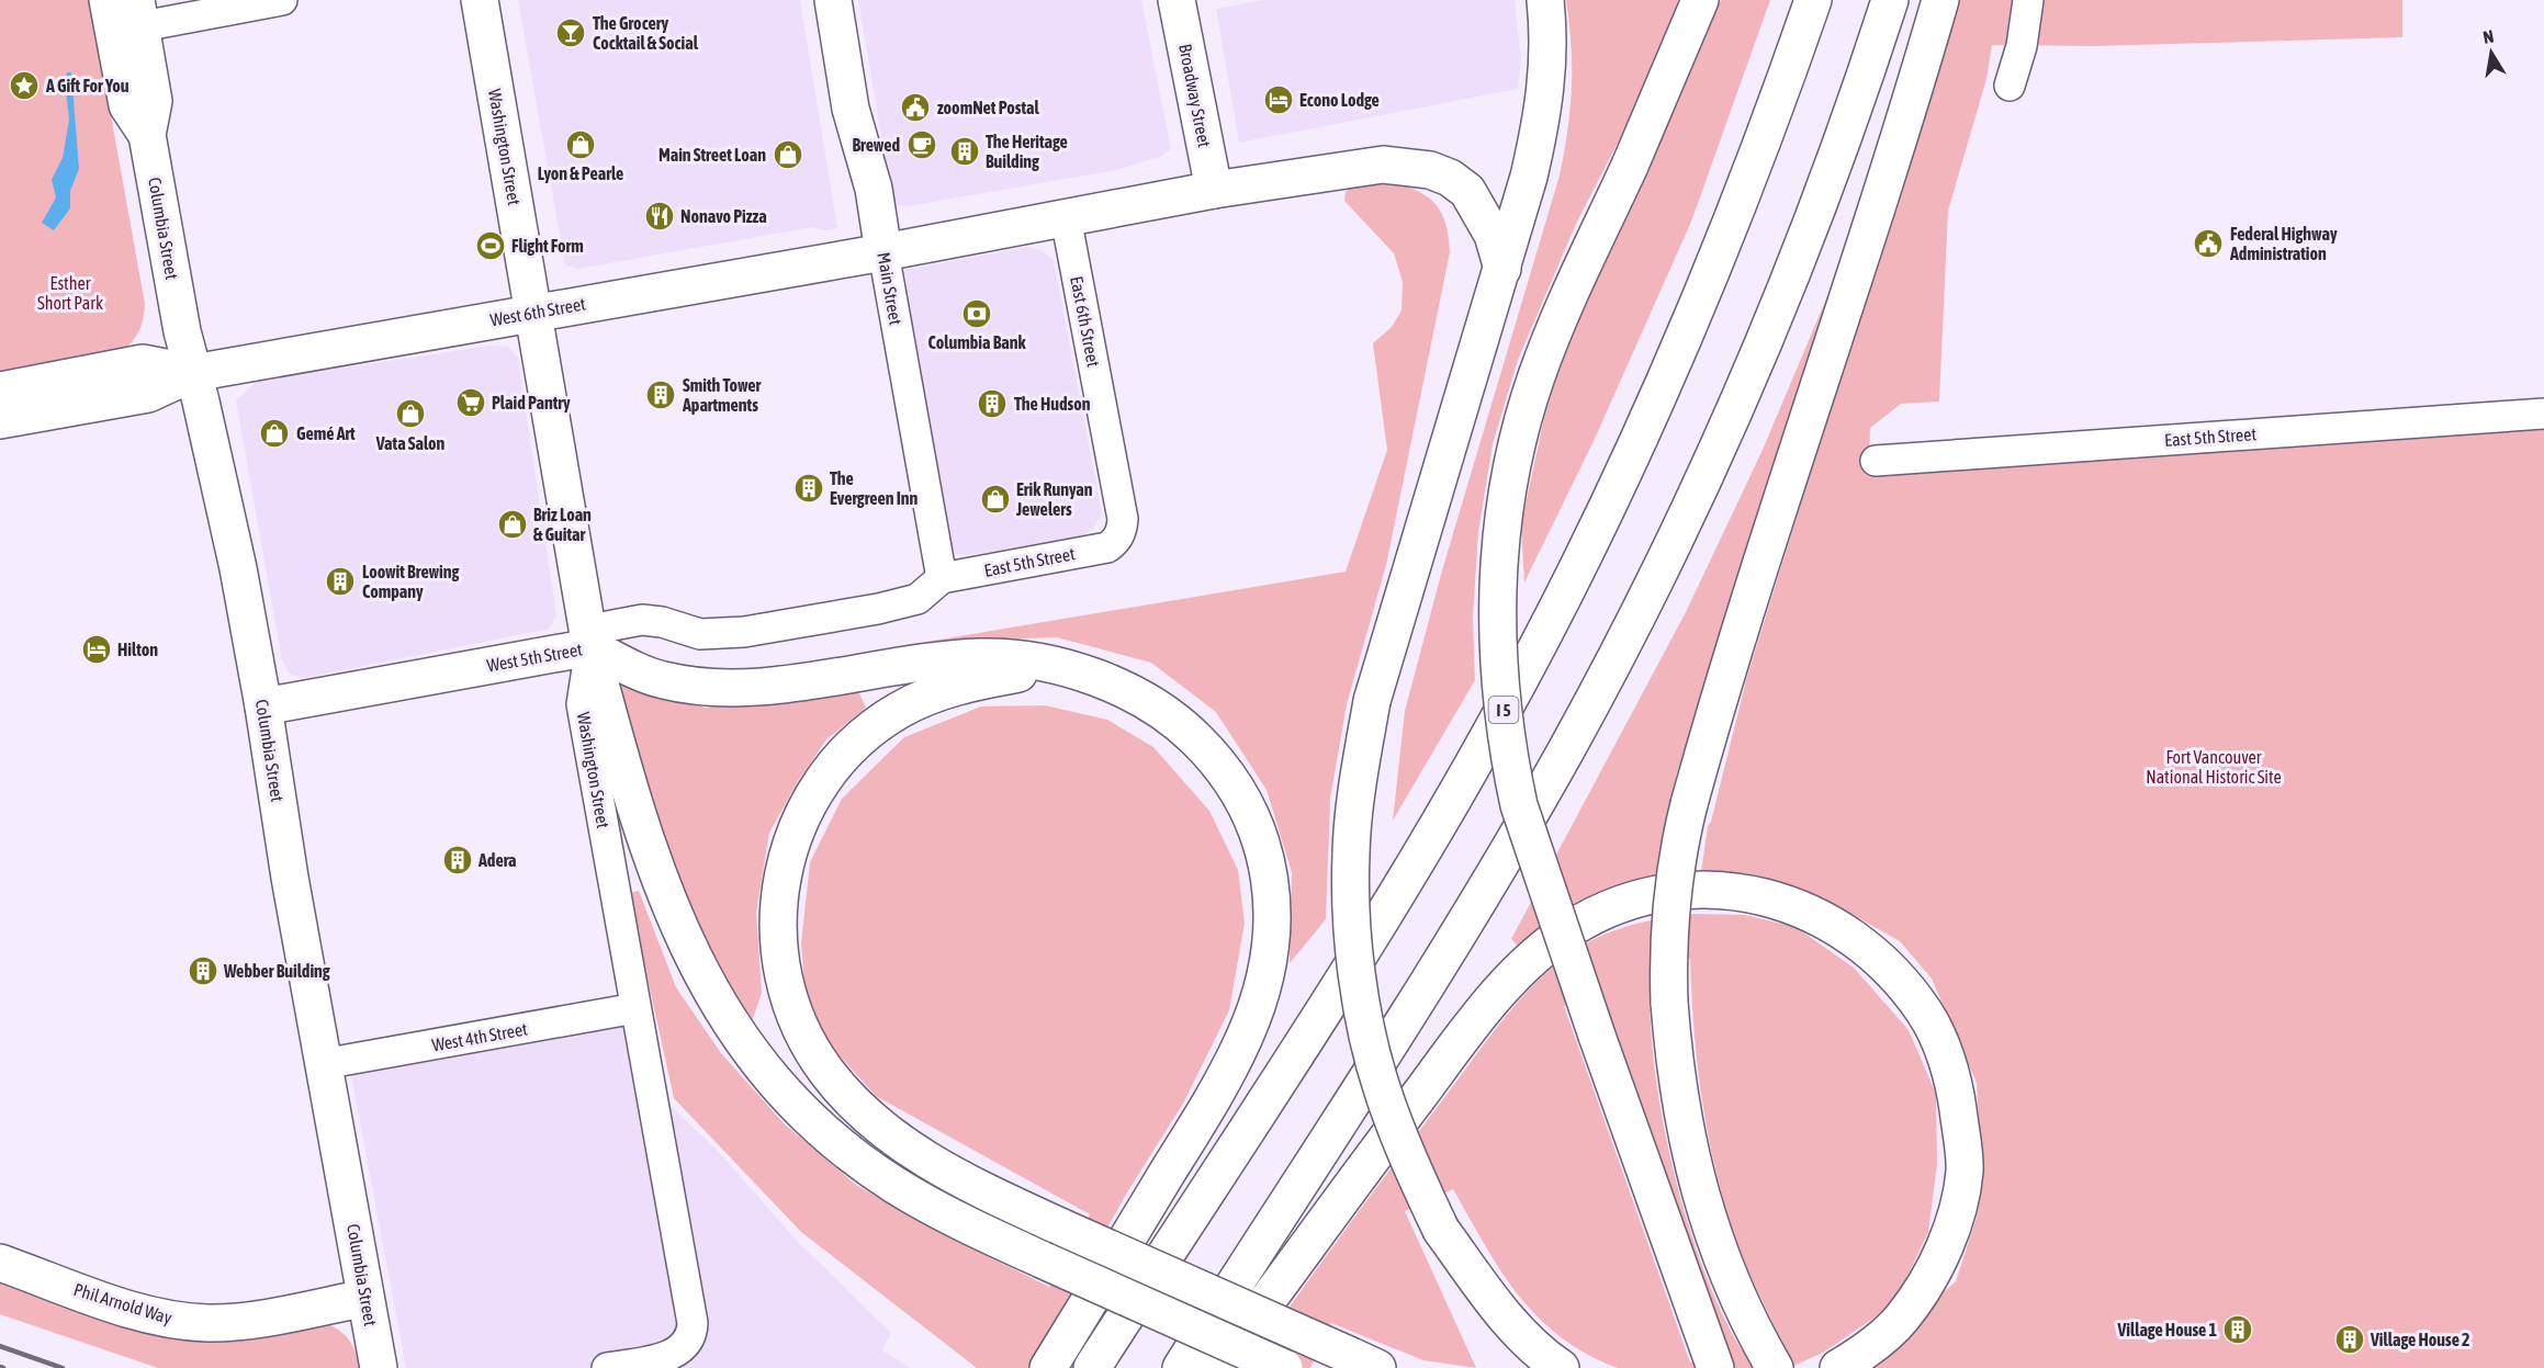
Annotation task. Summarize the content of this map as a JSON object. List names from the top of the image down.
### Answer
{
  "streets": {
    "main road": [
      "Broadway Street",
      "Washington Street",
      "Columbia Street",
      "Main Street",
      "West 6th Street",
      "West 5th Street",
      "I 5",
      "Phil Arnold Way"
    ],
    "street": ["East 6th Street", "East 5th Street", "West 4th Street"]
  },
  "crossings": [
    ["Washington Street", "West 6th Street"],
    ["Washington Street", "West 5th Street"],
    ["Washington Street", "West 4th Street"],
    ["Columbia Street", "West 6th Street"],
    ["Columbia Street", "West 5th Street"],
    ["Columbia Street", "West 4th Street"],
    ["Columbia Street", "Phil Arnold Way"],
    ["Main Street", "West 6th Street"],
    ["Main Street", "East 5th Street"],
    ["Main Street", "West 5th Street"],
    ["East 6th Street", "East 5th Street"],
    ["East 5th Street", "West 5th Street"]
  ],
  "parks": ["Esther Short Park", "Fort Vancouver National Historic Site"],
  "places": {
    "bar": ["The Grocery Cocktail & Social"],
    "place": ["A Gift For You"],
    "hotel": ["Econo Lodge", "Hilton"],
    "public building": ["zoomNet Postal", "Federal Highway Administration"],
    "shop": [
      "Lyon & Pearle",
      "Main Street Loan",
      "Vata Salon",
      "Gemé Art",
      "Erik Runyan Jewelers",
      "Briz Loan & Guitar"
    ],
    "cafe": ["Brewed"],
    "building": [
      "The Heritage Building",
      "Smith Tower Apartments",
      "The Hudson",
      "The Evergreen Inn",
      "Loowit Brewing Company",
      "Adera",
      "Webber Building",
      "Village House 1",
      "Village House 2"
    ],
    "restaurant": ["Nonavo Pizza"],
    "sports": ["Flight Form"],
    "bank": ["Columbia Bank"],
    "supermarket": ["Plaid Pantry"]
  },
  "north": "top"
}
